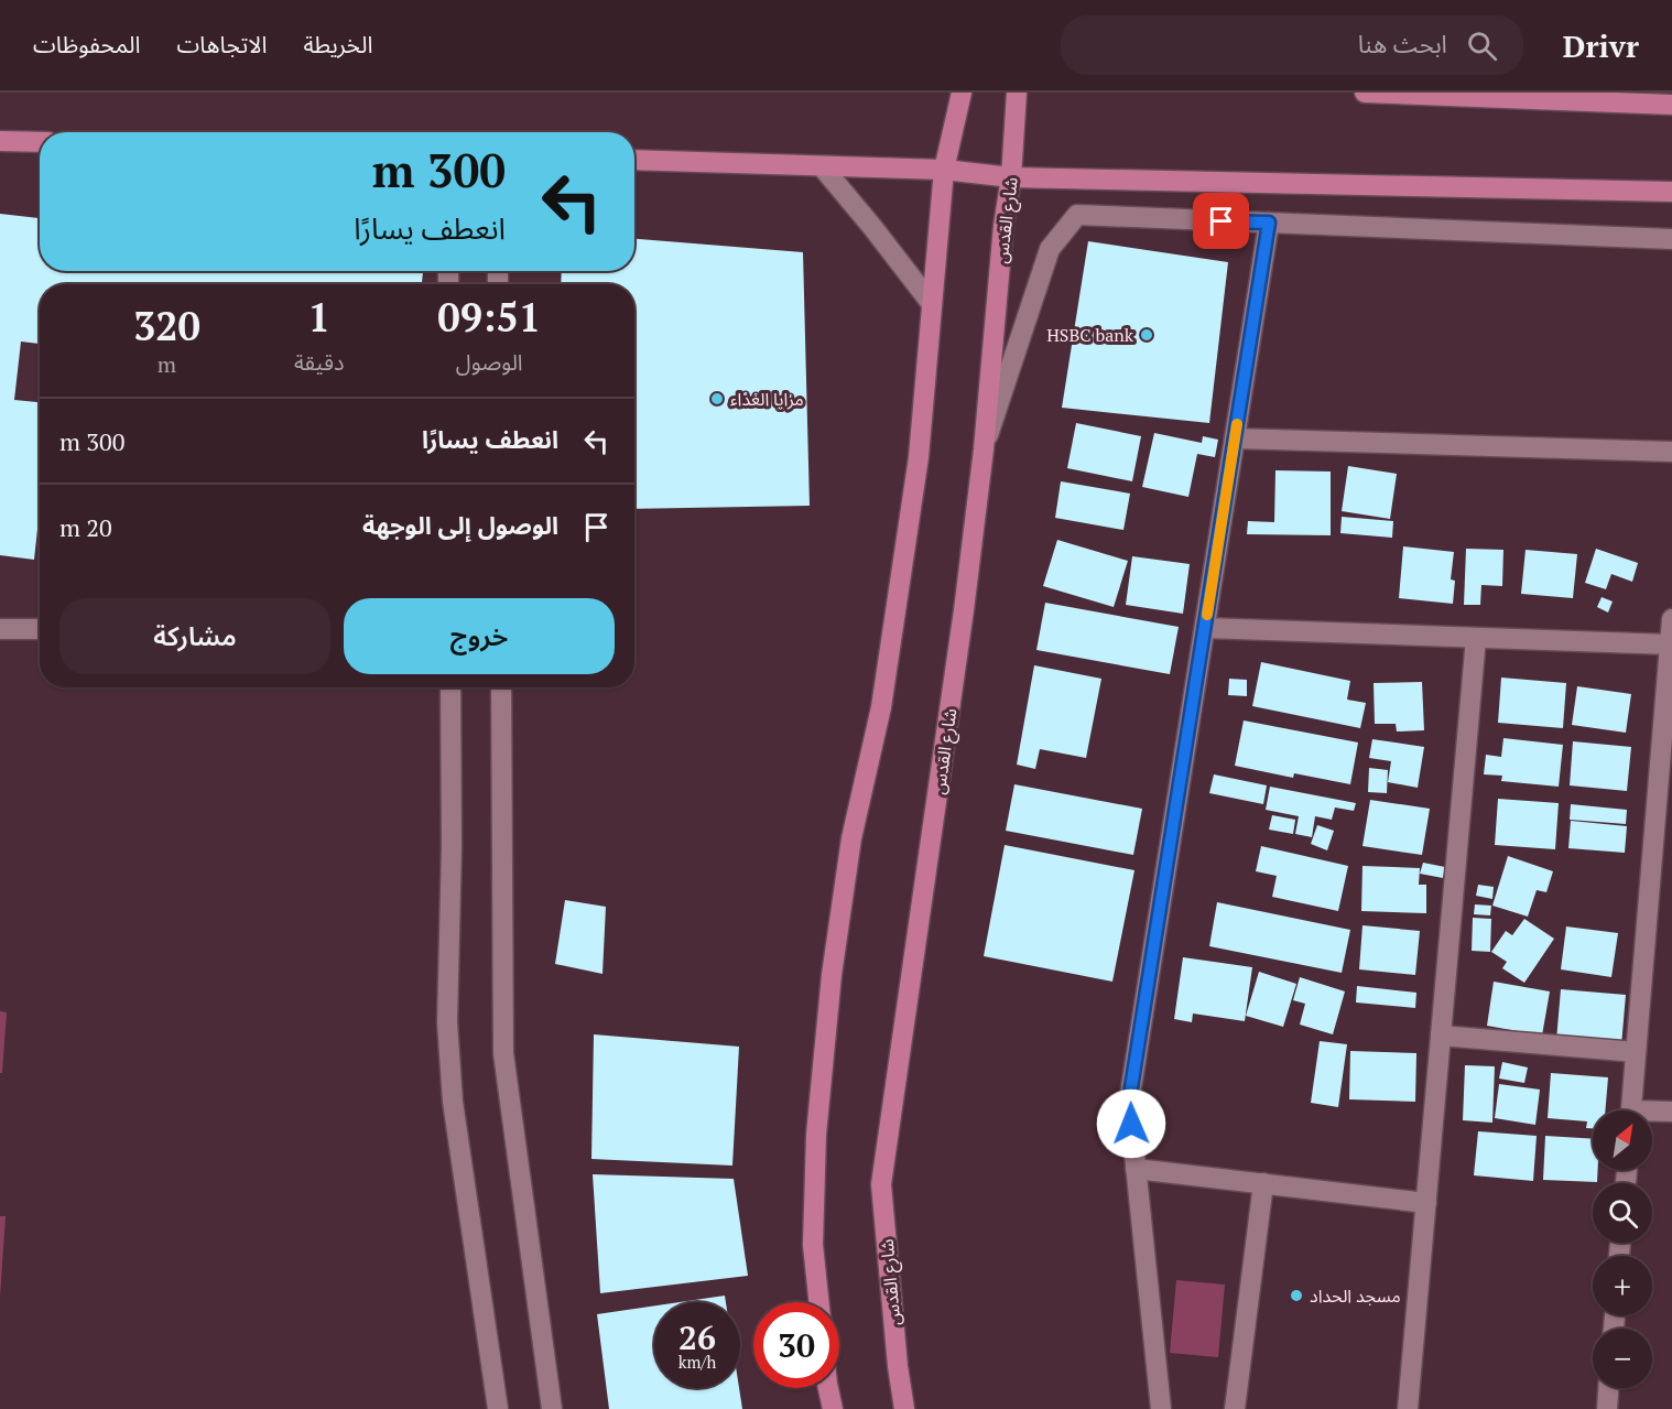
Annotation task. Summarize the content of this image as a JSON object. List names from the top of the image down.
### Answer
{
  "streets": {
    "main road": ["شارع القدس"]
  },
  "places": ["HSBC bank", "مزايا الغذاء", "مسجد الحداد"],
  "north": "top right",
  "page": {
    "header": "Drivr",
    "search": "ابحث هنا",
    "nav": ["الخريطة", "الاتجاهات", "المحفوظات"],
    "turn": ["300 m", "انعطف يسارًا"],
    "eta": [
      "09:51",
      "الوصول",
      "1",
      "دقيقة",
      "320",
      "m"
    ],
    "list": [
      {
        "name": "انعطف يسارًا",
        "value": "300 m"
      },
      {
        "name": "الوصول إلى الوجهة",
        "value": "20 m"
      }
    ],
    "buttons": ["خروج", "مشاركة"],
    "map_buttons": ["+", "−"],
    "speed": "26 km/h",
    "limit": "30"
  }
}
